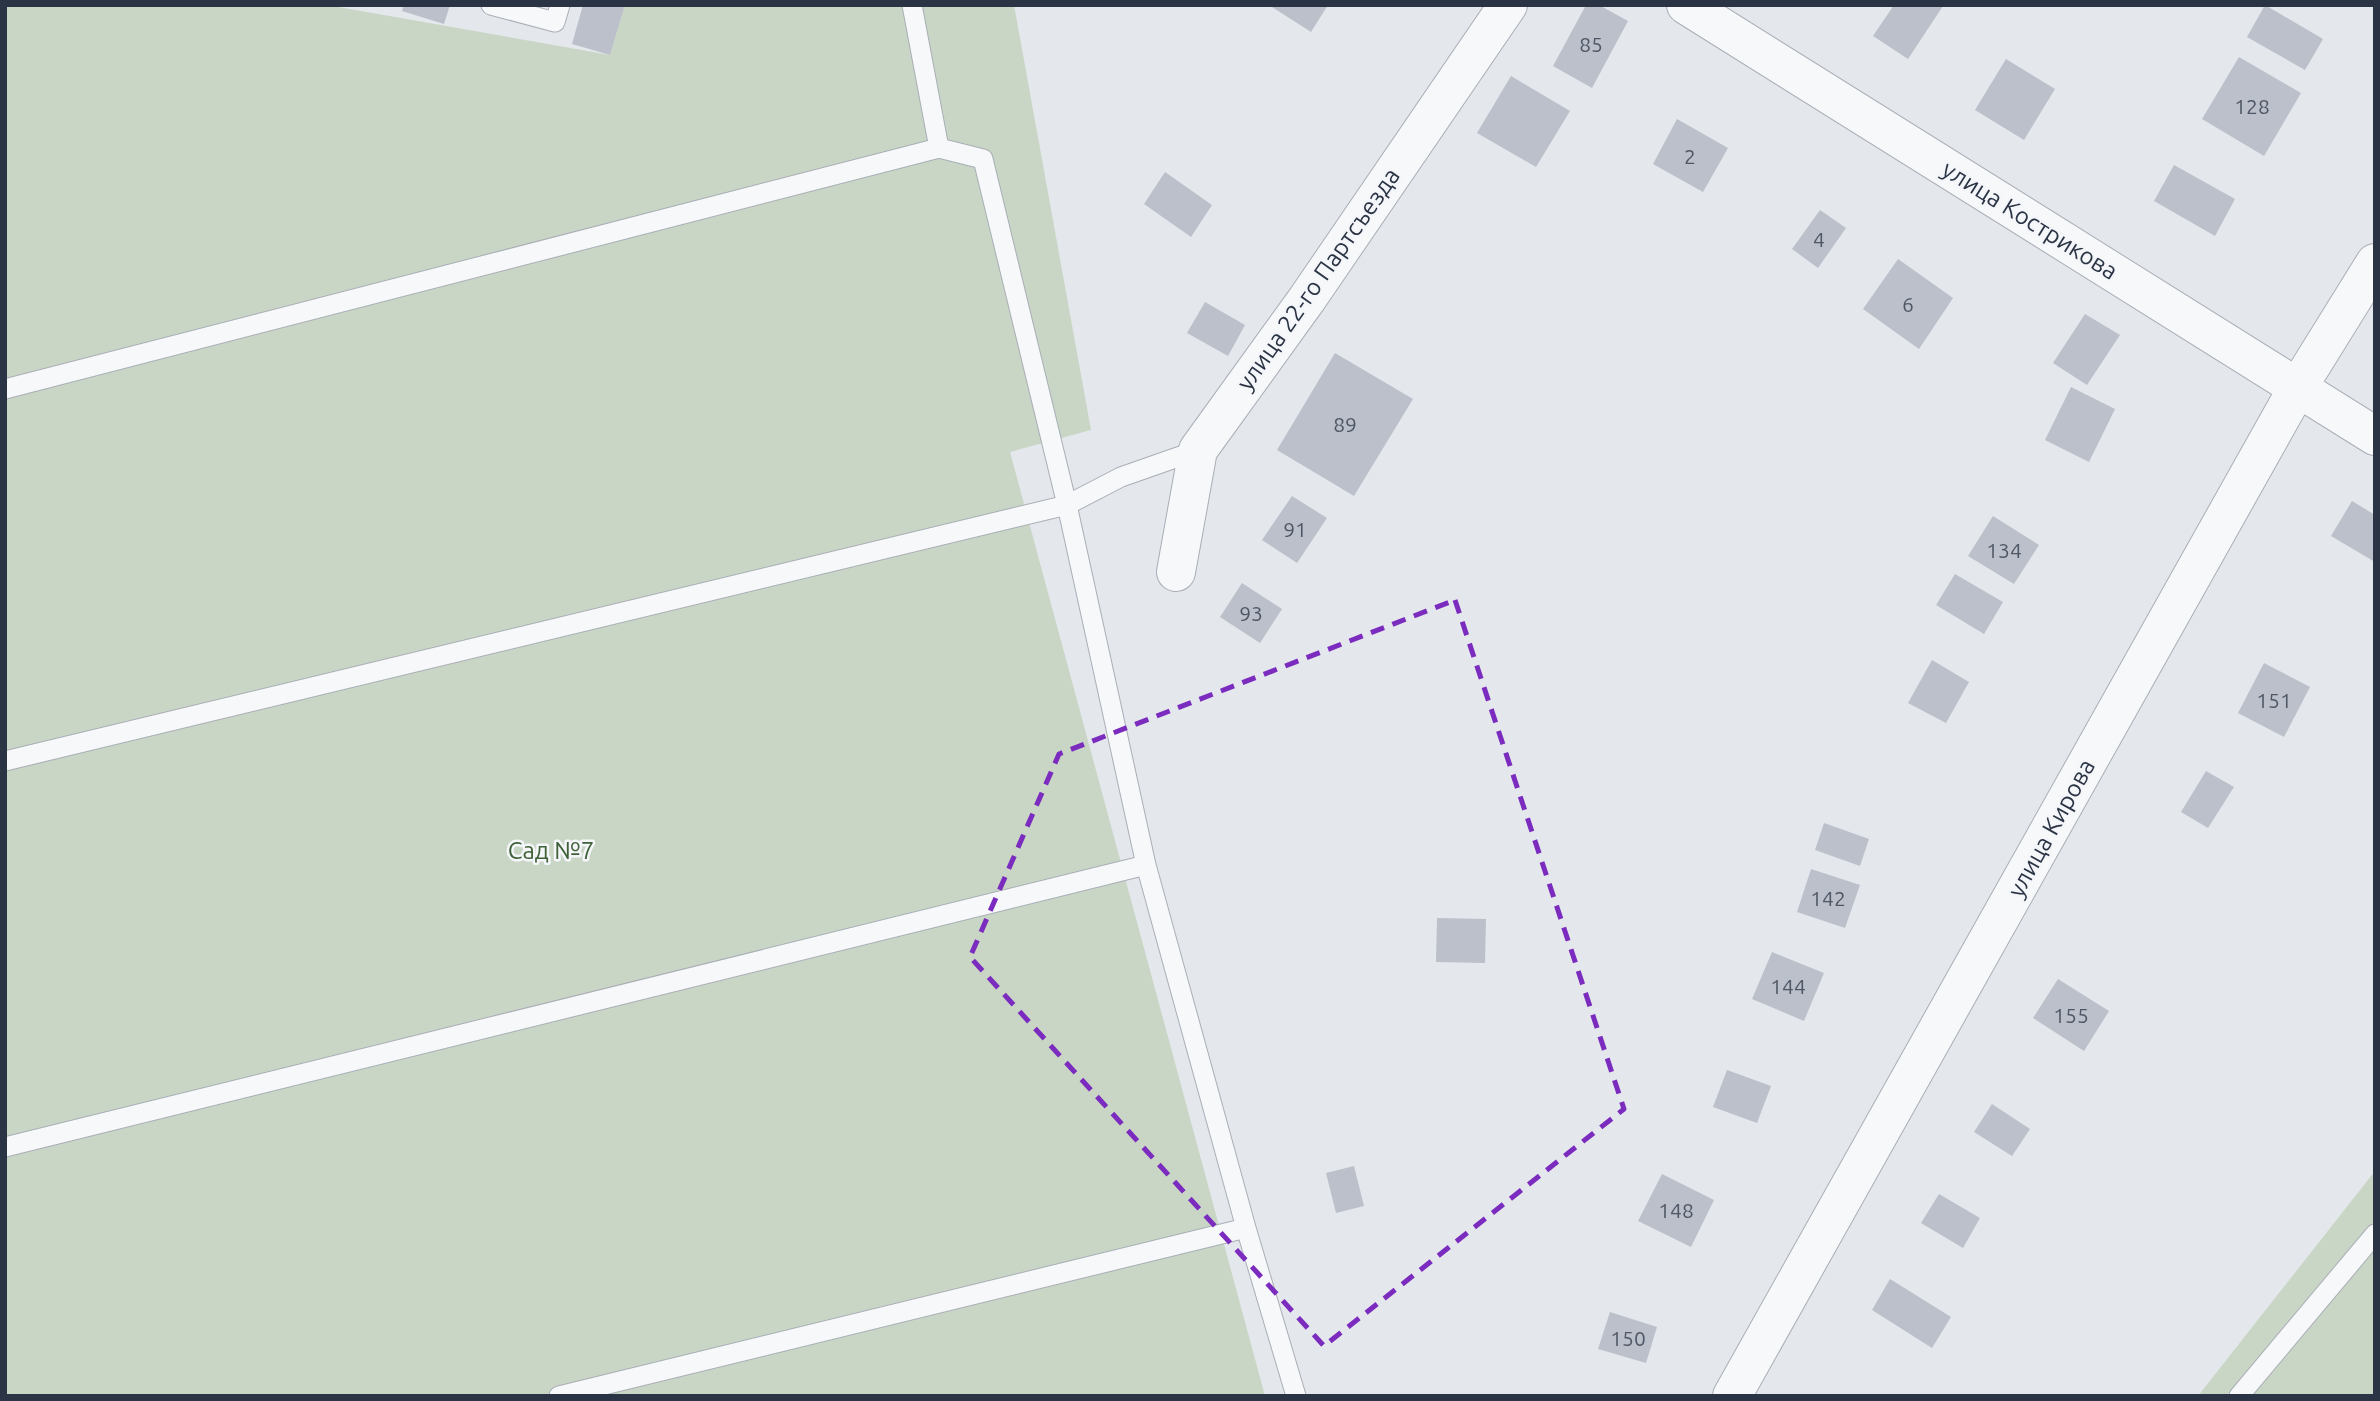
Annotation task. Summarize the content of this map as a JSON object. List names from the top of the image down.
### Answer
{
  "streets": {
    "street": ["улица Кострикова", "улица 22-го Партсъезда", "улица Кирова"]
  },
  "crossings": [
    ["улица Кострикова", "улица Кирова"]
  ],
  "parks": ["Сад №7"],
  "house_numbers": [
    "85",
    "128",
    "2",
    "4",
    "6",
    "89",
    "91",
    "134",
    "93",
    "151",
    "142",
    "144",
    "155",
    "148",
    "150"
  ]
}
